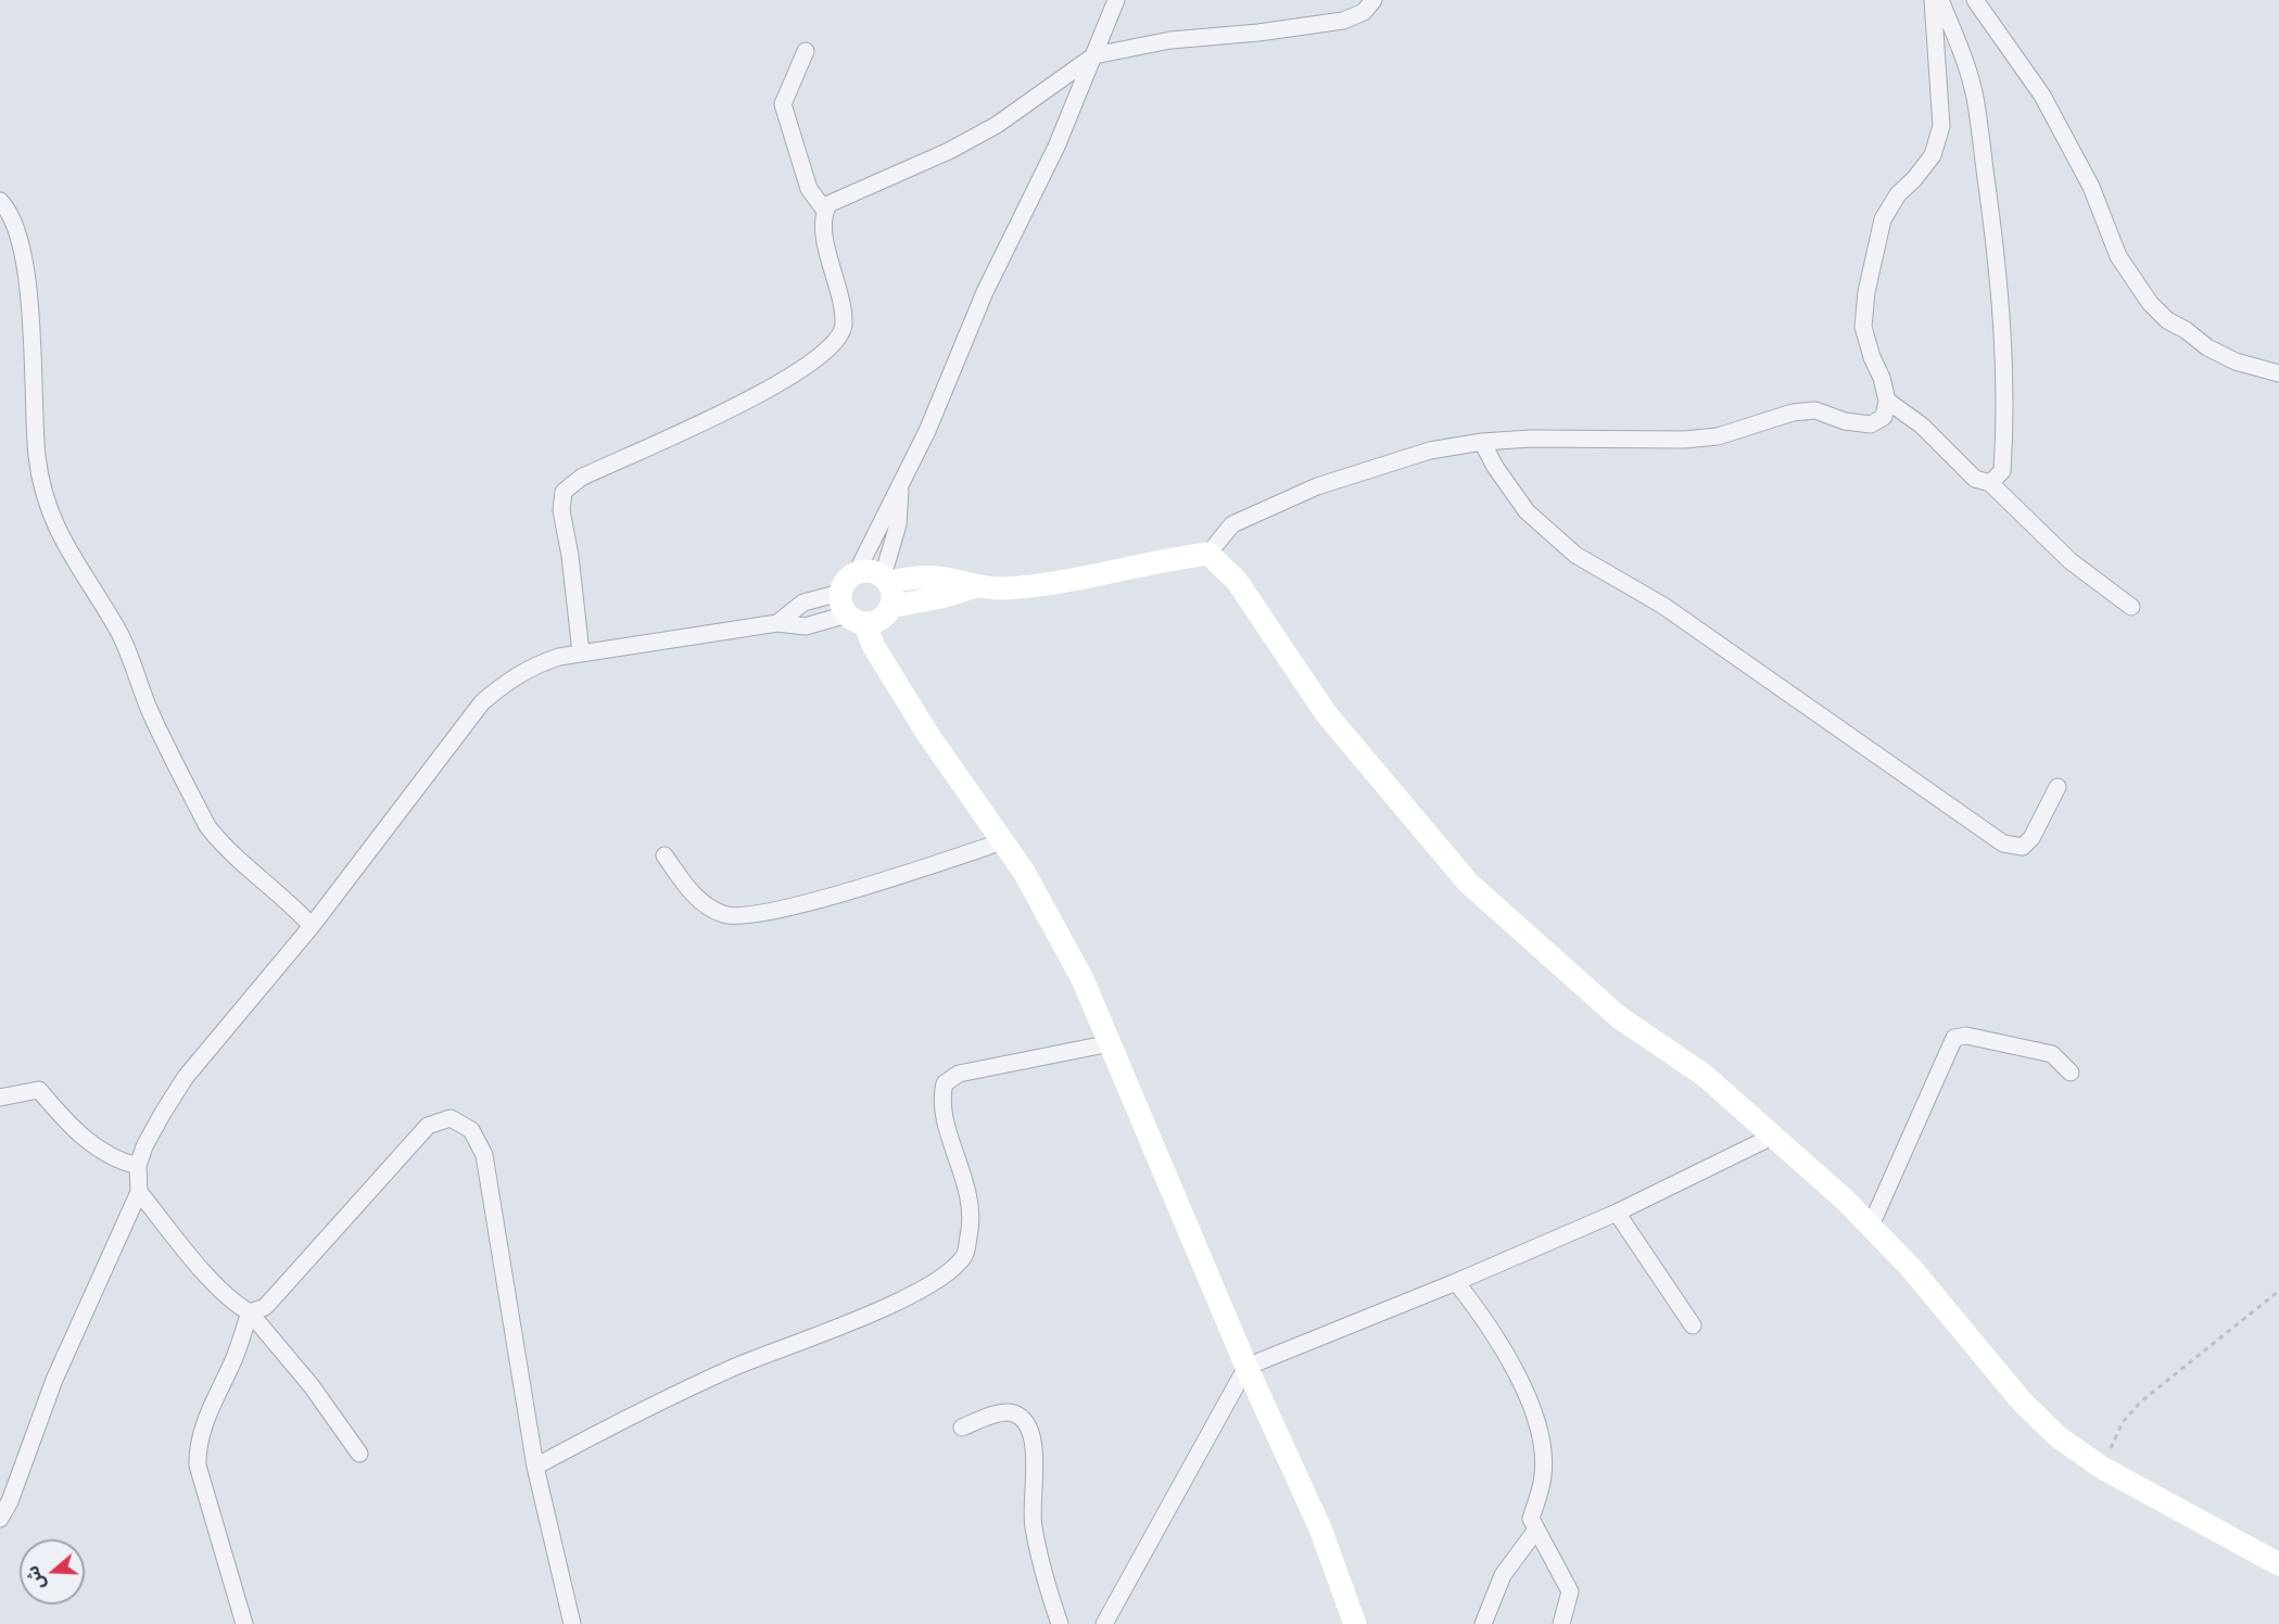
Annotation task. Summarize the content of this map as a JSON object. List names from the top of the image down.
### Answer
{
  "north": "left"
}
